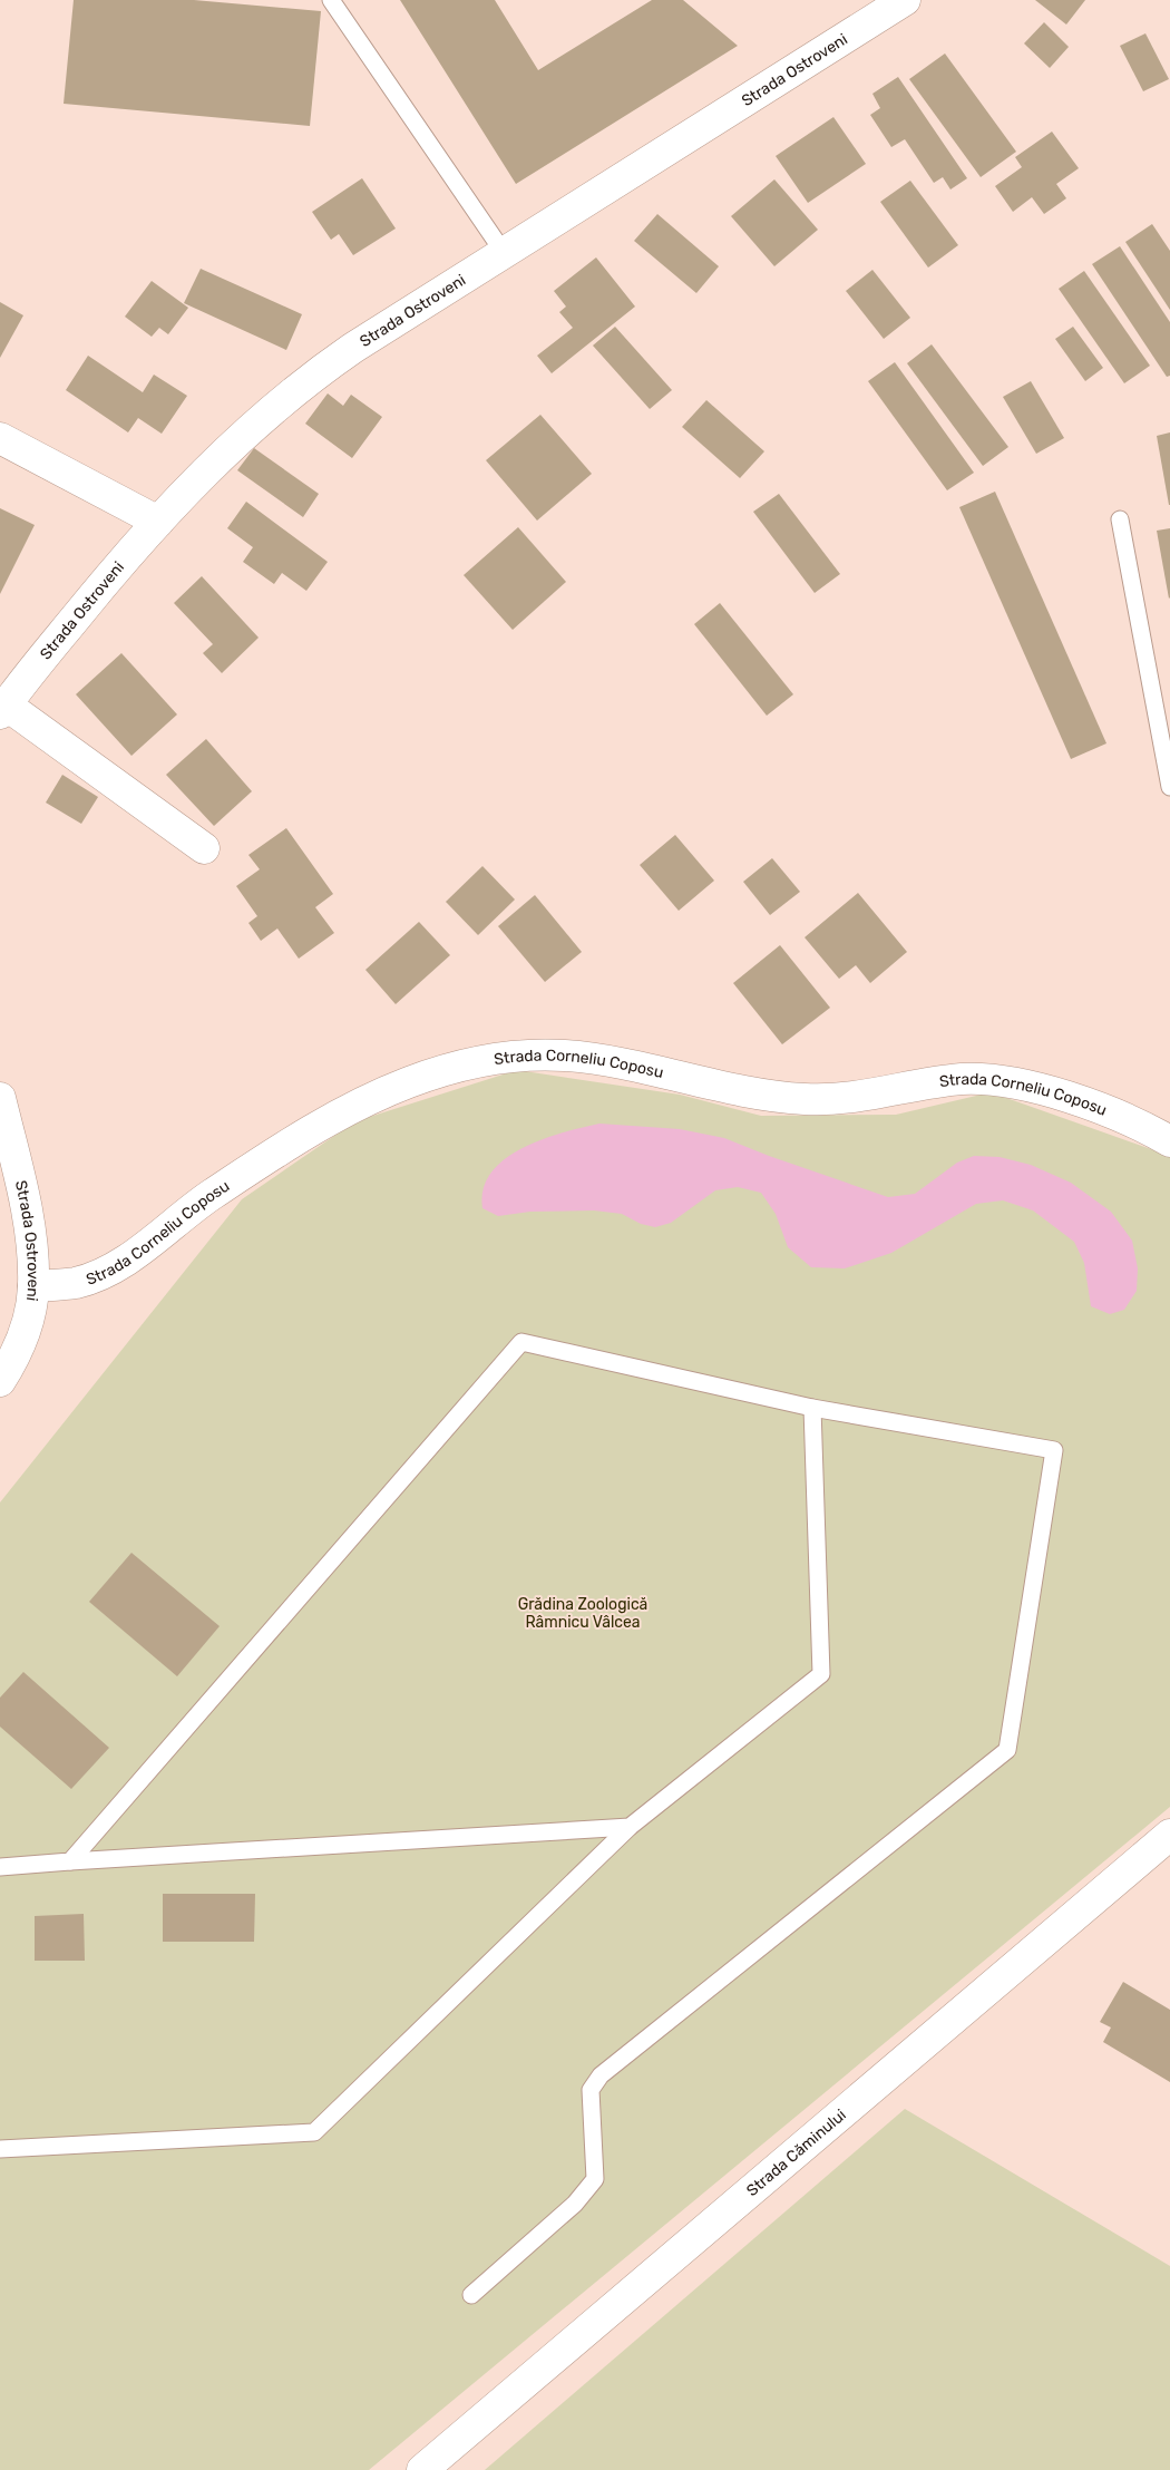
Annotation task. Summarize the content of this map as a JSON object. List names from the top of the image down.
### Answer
{
  "streets": {
    "street": ["Strada Ostroveni", "Strada Corneliu Coposu", "Strada Căminului"]
  },
  "crossings": [
    ["Strada Ostroveni", "Strada Corneliu Coposu"]
  ],
  "parks": ["Grădina Zoologică Râmnicu Vâlcea"]
}
